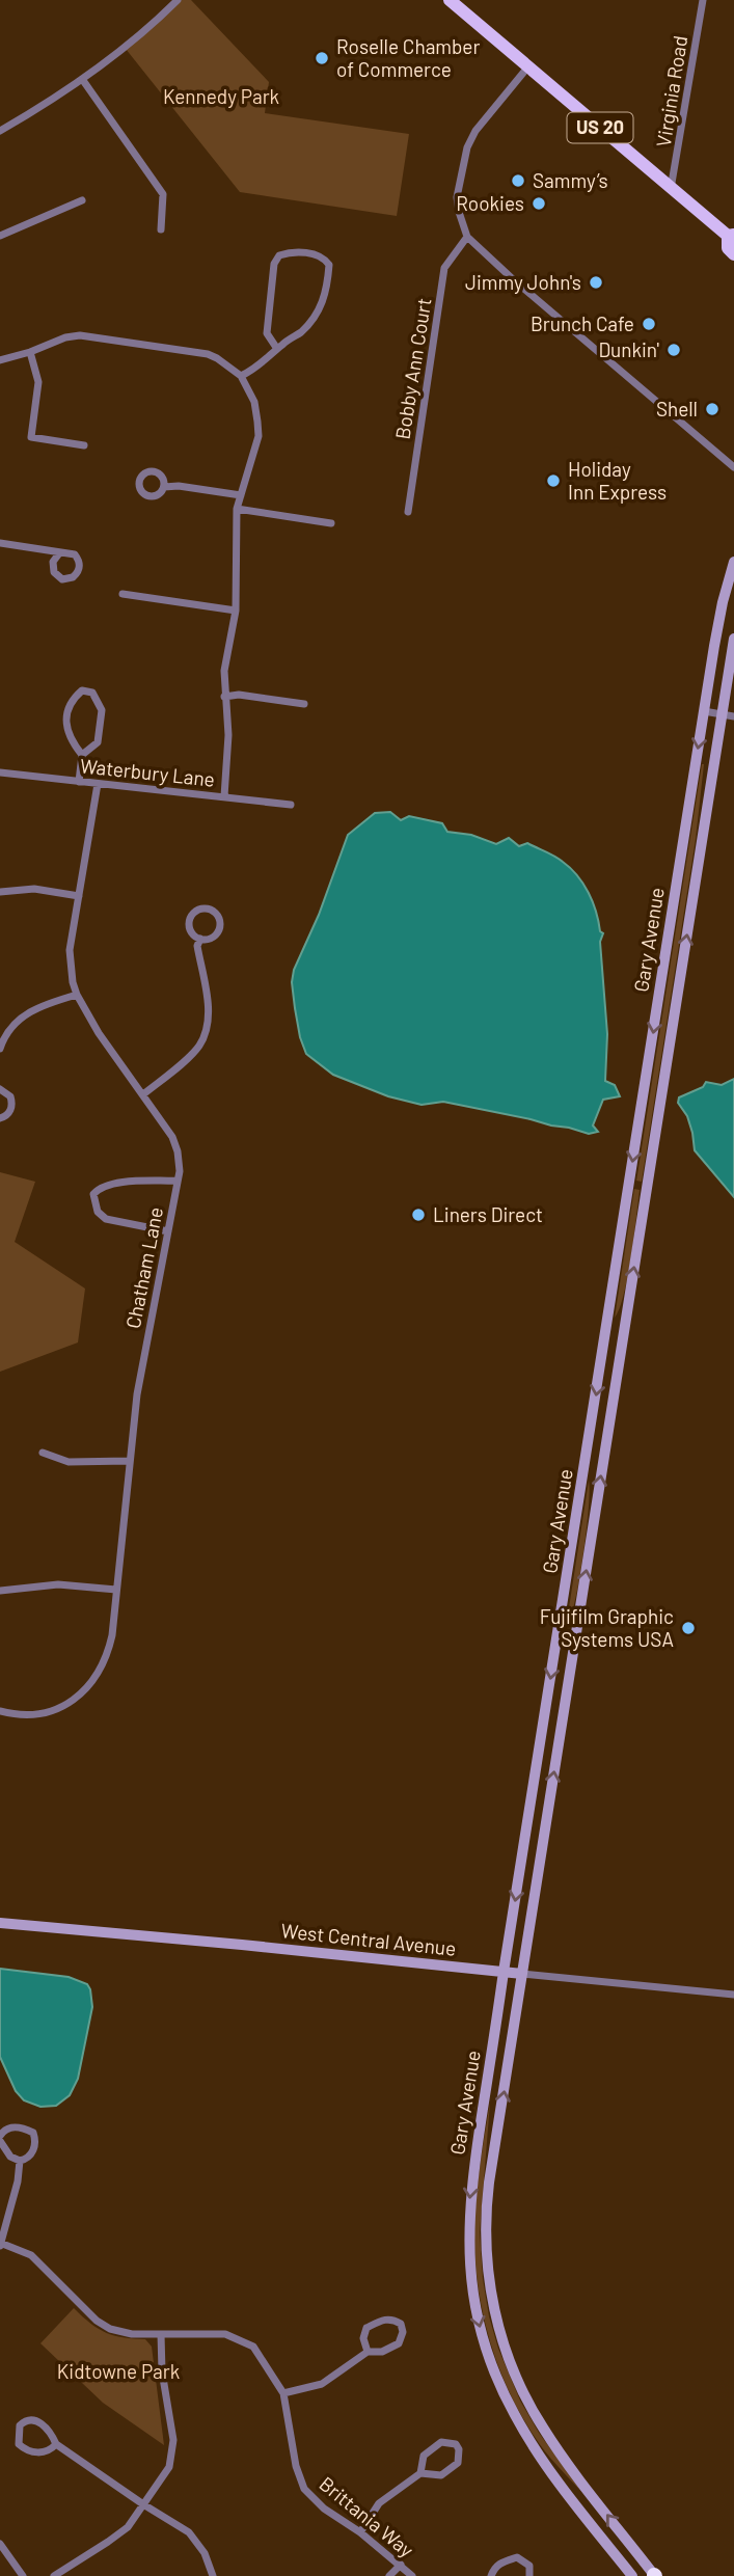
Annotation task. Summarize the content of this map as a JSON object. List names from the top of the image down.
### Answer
{
  "streets": {
    "main road": ["US 20", "Gary Avenue", "West Central Avenue"],
    "street": [
      "Virginia Road",
      "Bobby Ann Court",
      "Waterbury Lane",
      "Chatham Lane",
      "Brittania Way"
    ]
  },
  "crossings": [
    ["Virginia Road", "US 20"],
    ["Waterbury Lane", "Chatham Lane"],
    ["Gary Avenue", "West Central Avenue"]
  ],
  "parks": ["Kennedy Park", "Kidtowne Park"],
  "places": [
    "Roselle Chamber of Commerce",
    "Sammy’s",
    "Rookies",
    "Jimmy John's",
    "Brunch Cafe",
    "Dunkin'",
    "Shell",
    "Holiday Inn Express",
    "Liners Direct",
    "Fujifilm Graphic Systems USA"
  ]
}
